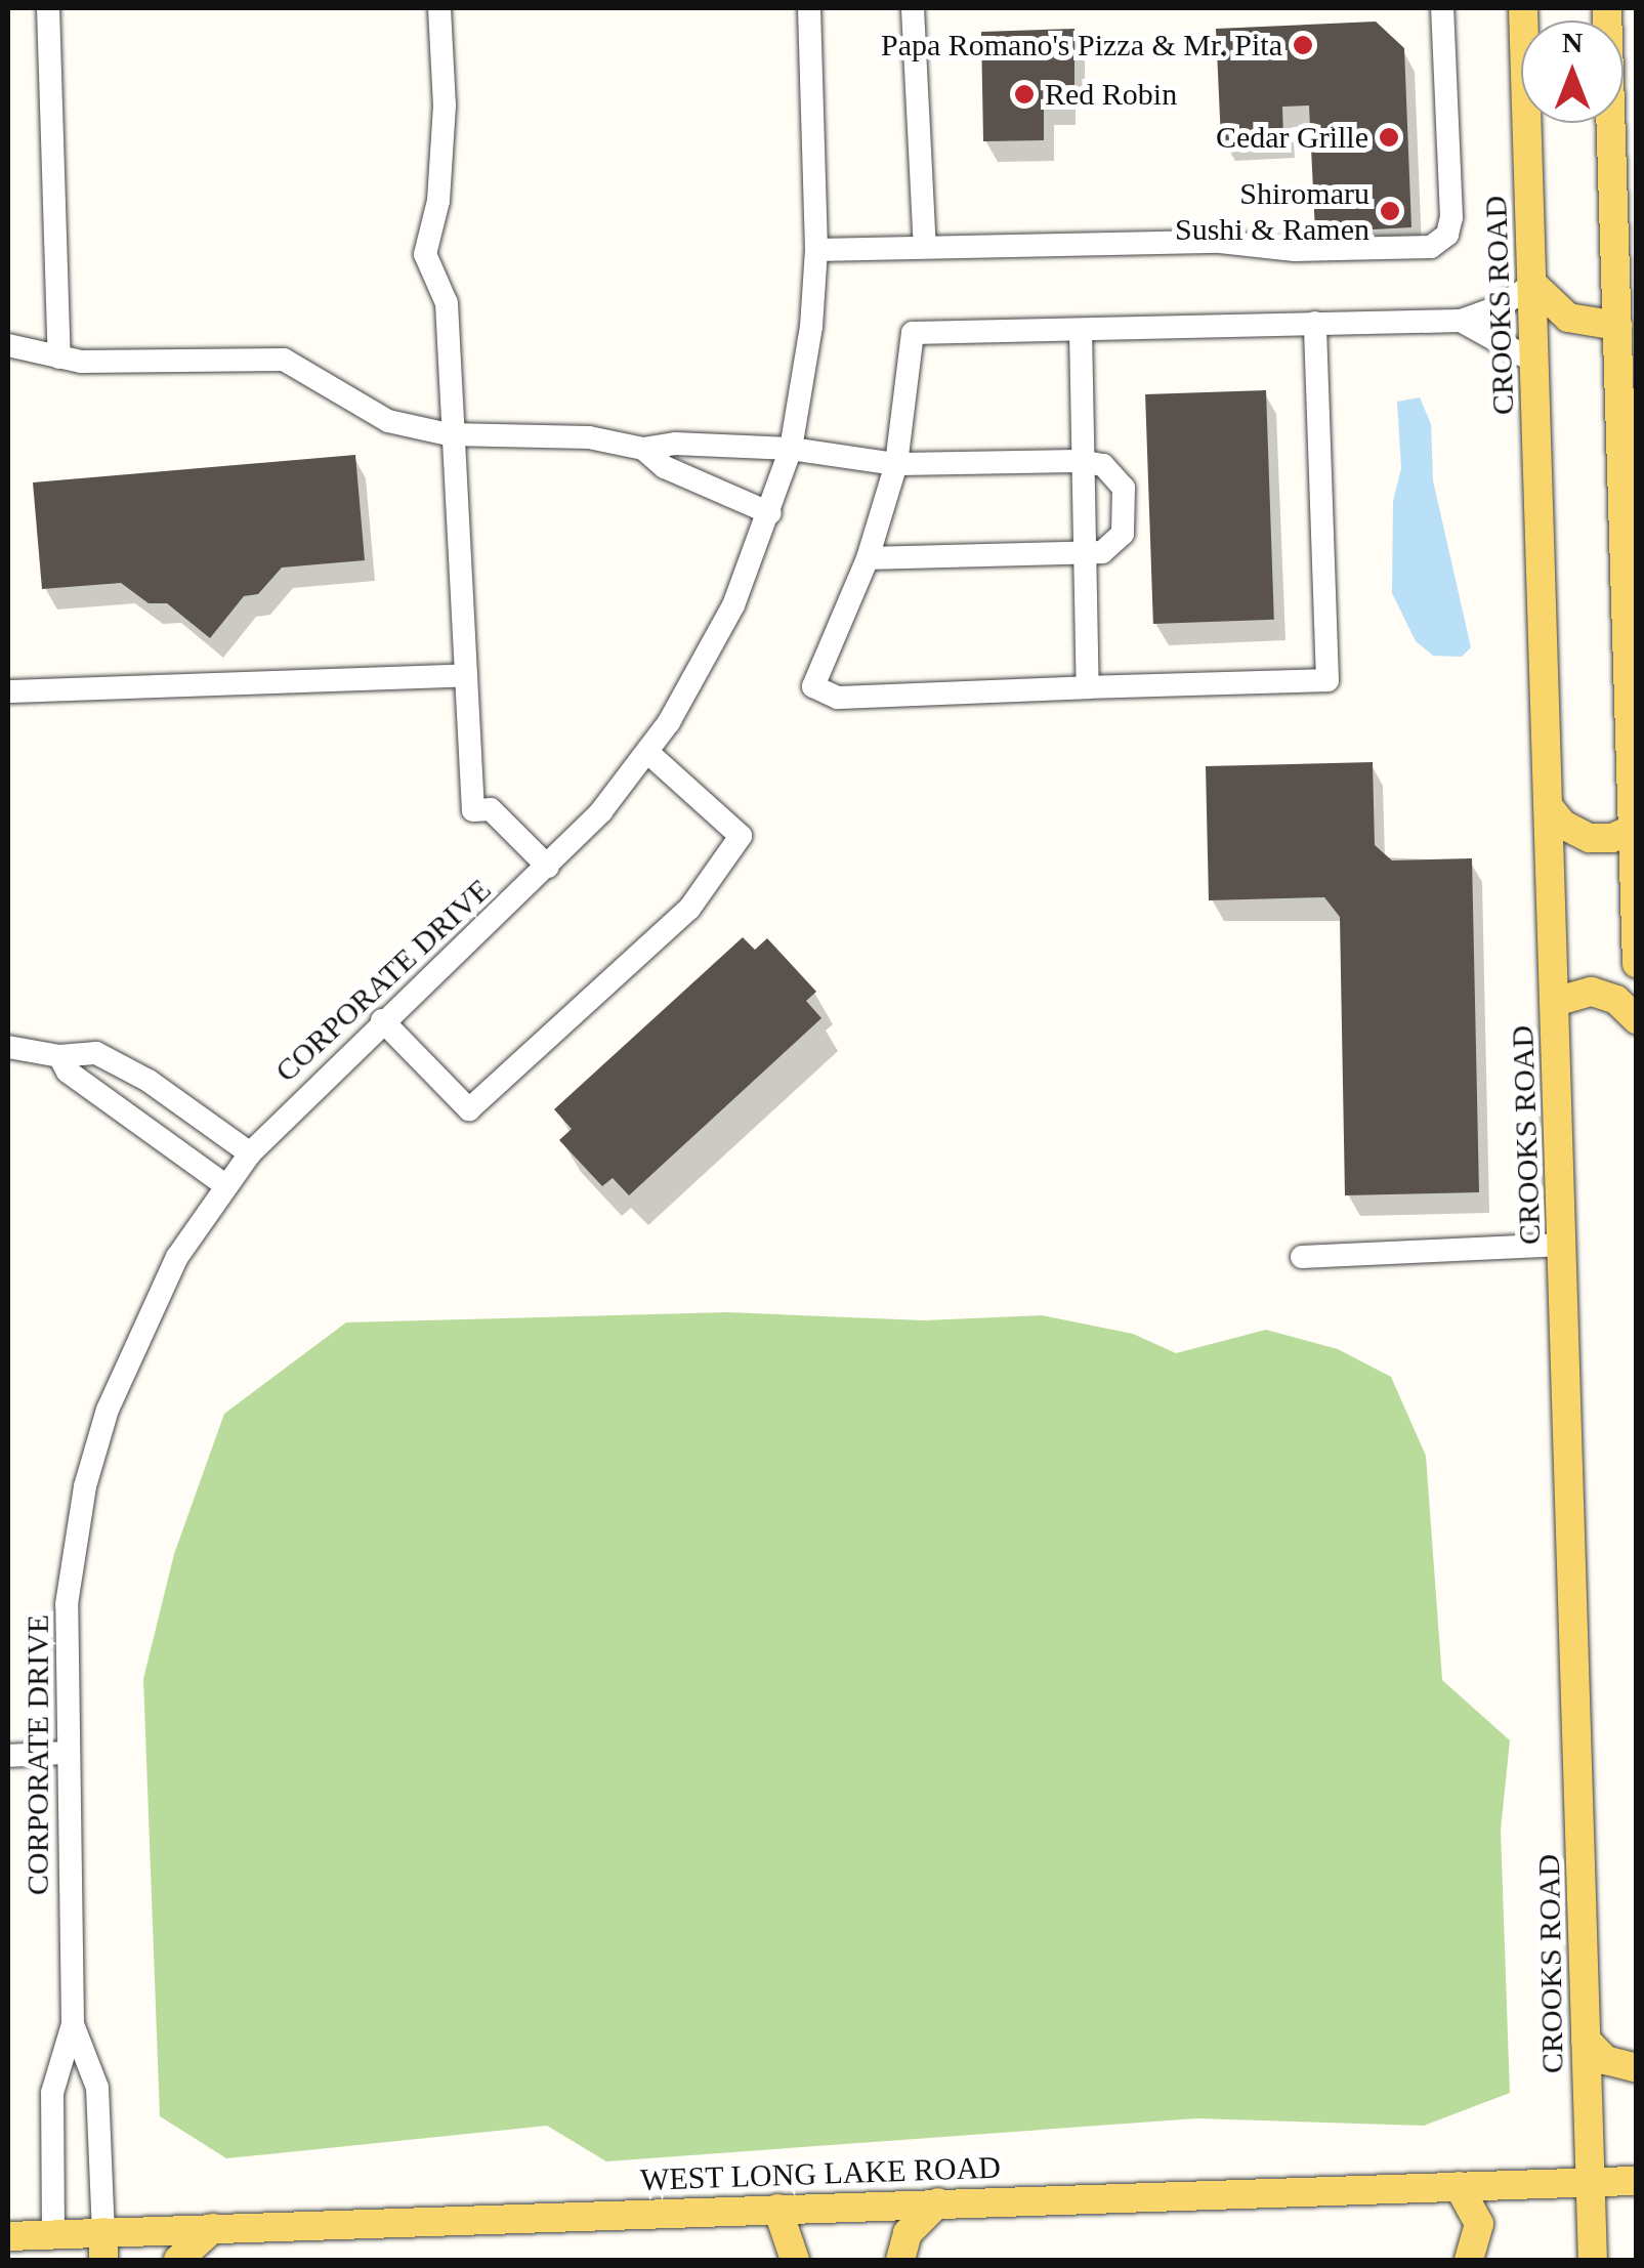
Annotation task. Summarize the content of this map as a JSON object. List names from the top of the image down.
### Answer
{
  "streets": {
    "main road": ["CROOKS ROAD", "WEST LONG LAKE ROAD"],
    "street": ["CORPORATE DRIVE"]
  },
  "crossings": [
    ["CROOKS ROAD", "WEST LONG LAKE ROAD"],
    ["CORPORATE DRIVE", "WEST LONG LAKE ROAD"]
  ],
  "places": [
    "Papa Romano's Pizza & Mr. Pita",
    "Red Robin",
    "Cedar Grille",
    "Shiromaru Sushi & Ramen"
  ],
  "north": "top"
}
